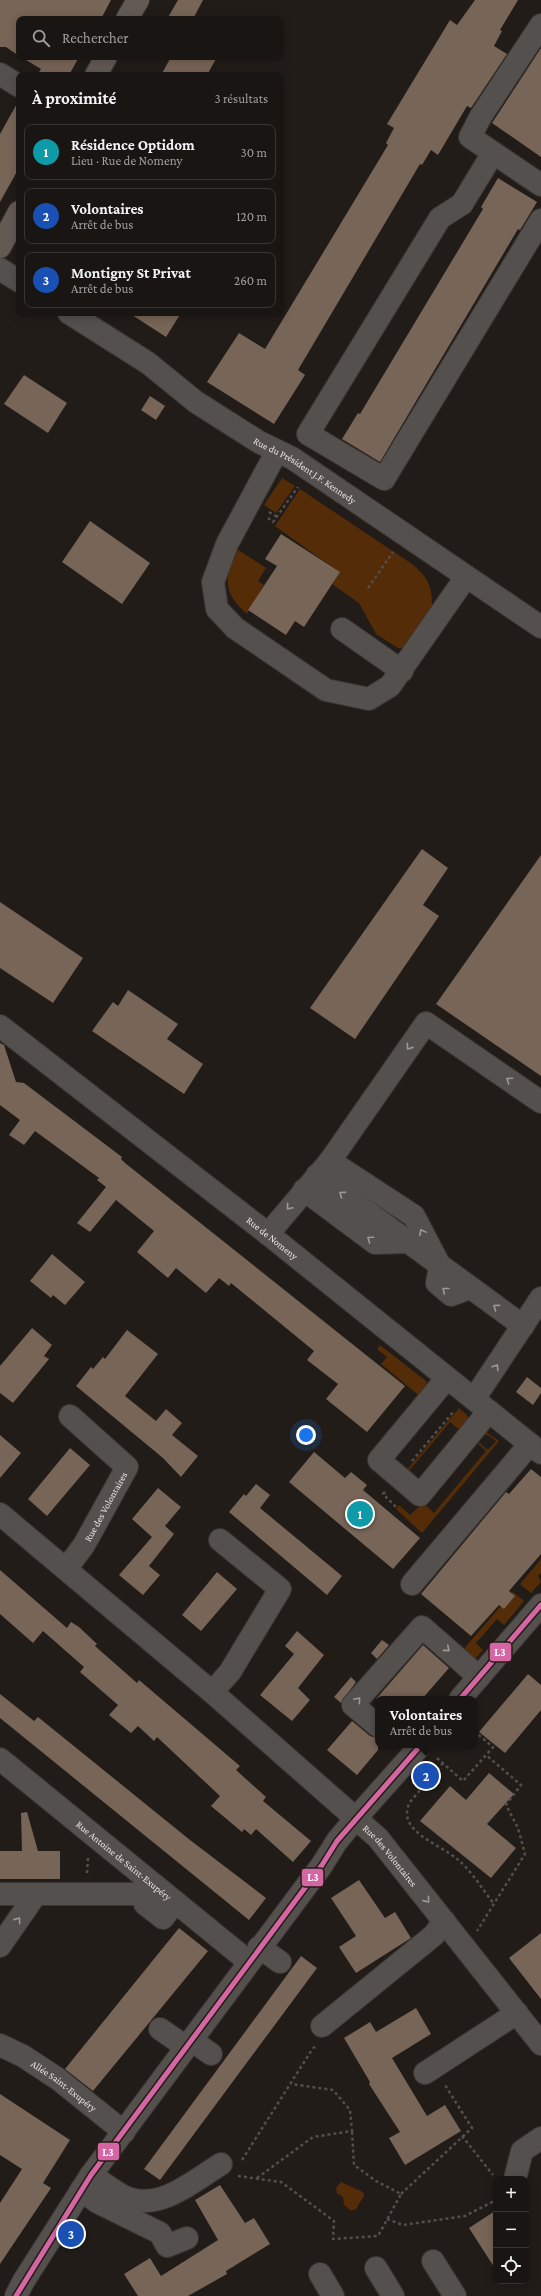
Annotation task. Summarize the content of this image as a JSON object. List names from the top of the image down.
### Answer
{
  "streets": {
    "street": [
      "Rue du Président J.F. Kennedy",
      "Rue de Nomeny",
      "Rue des Volontaires",
      "Rue Antoine de Saint-Exupéry",
      "Allée Saint-Exupéry"
    ]
  },
  "lines": ["transit line L3"],
  "page": {
    "search": "Rechercher",
    "heading": ["À proximité", "3 résultats"],
    "list": [
      {
        "mark": "1",
        "name": "Résidence Optidom",
        "note": "Lieu · Rue de Nomeny",
        "value": "30 m"
      },
      {
        "mark": "2",
        "name": "Volontaires",
        "note": "Arrêt de bus",
        "value": "120 m"
      },
      {
        "mark": "3",
        "name": "Montigny St Privat",
        "note": "Arrêt de bus",
        "value": "260 m"
      }
    ],
    "pins": ["1", "2", "3"],
    "popup": ["Volontaires", "Arrêt de bus"],
    "map_buttons": ["+", "−"]
  }
}
